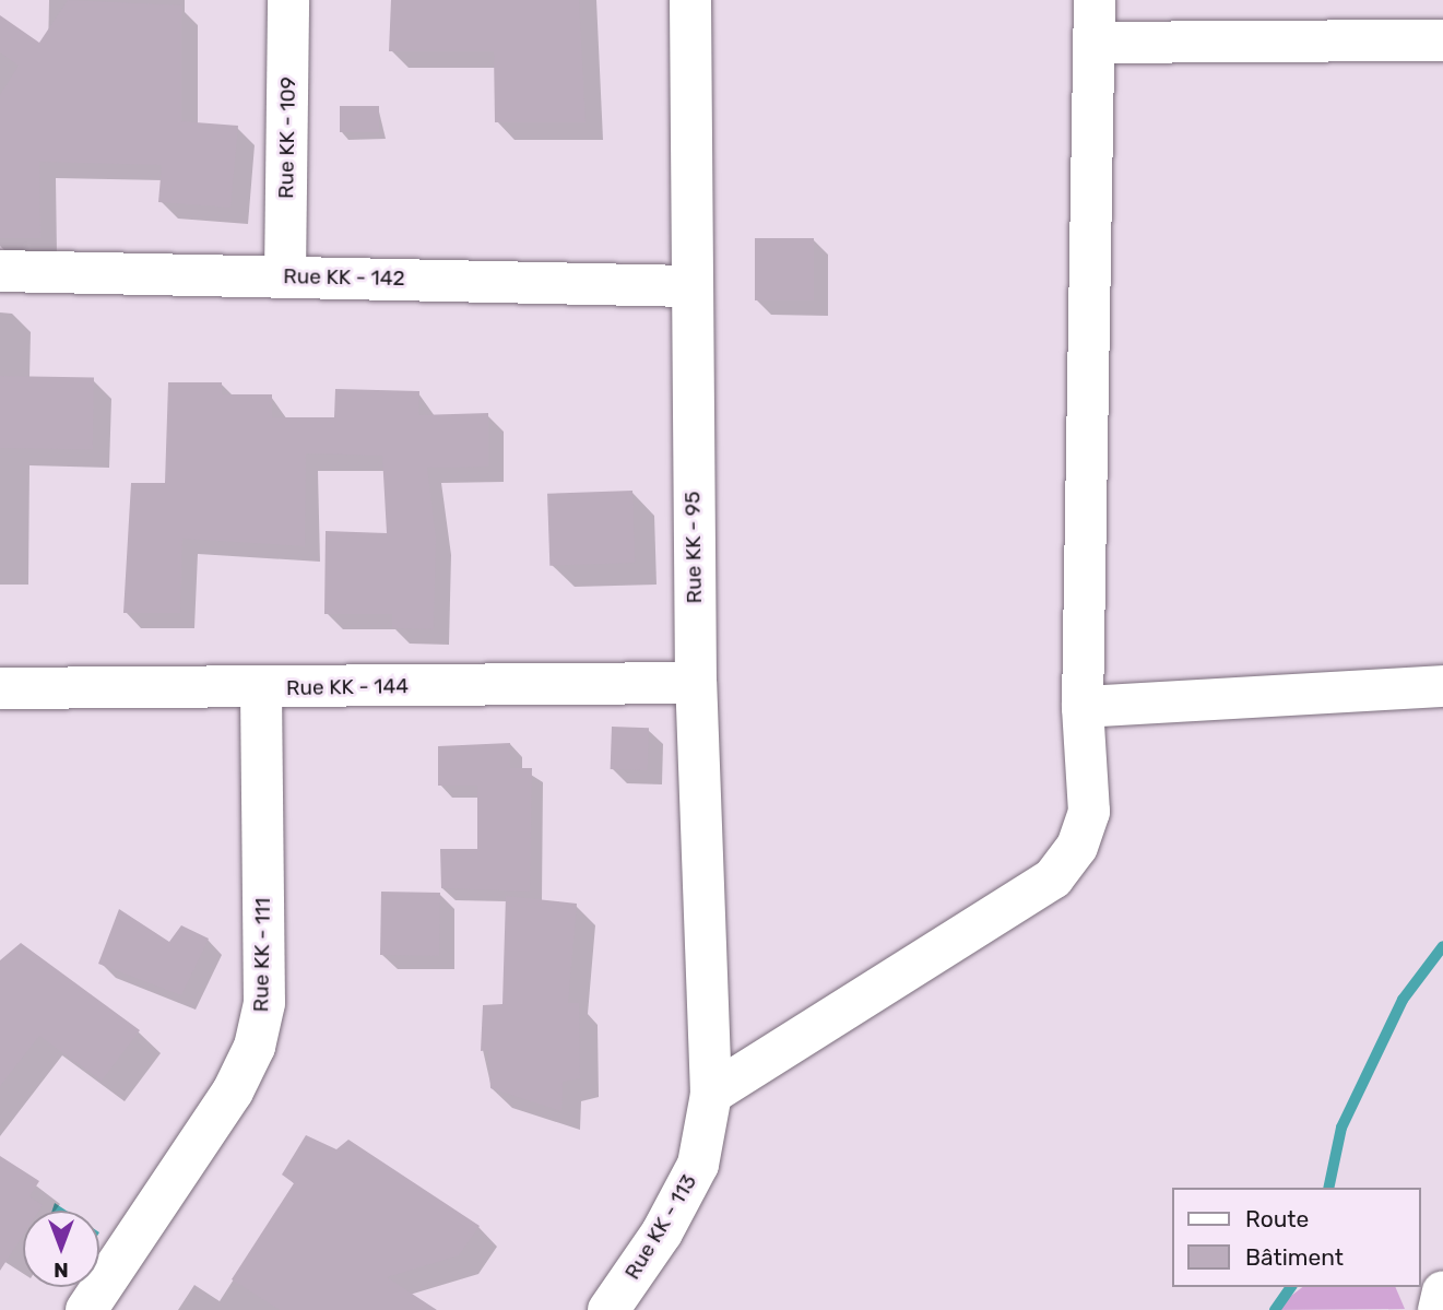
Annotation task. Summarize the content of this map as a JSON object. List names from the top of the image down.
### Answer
{
  "streets": {
    "street": [
      "Rue KK - 109",
      "Rue KK - 142",
      "Rue KK - 95",
      "Rue KK - 144",
      "Rue KK - 111",
      "Rue KK - 113"
    ]
  },
  "crossings": [
    ["Rue KK - 109", "Rue KK - 142"],
    ["Rue KK - 142", "Rue KK - 95"],
    ["Rue KK - 95", "Rue KK - 144"],
    ["Rue KK - 95", "Rue KK - 113"],
    ["Rue KK - 144", "Rue KK - 111"]
  ],
  "legend": ["Route", "Bâtiment"],
  "north": "bottom"
}
